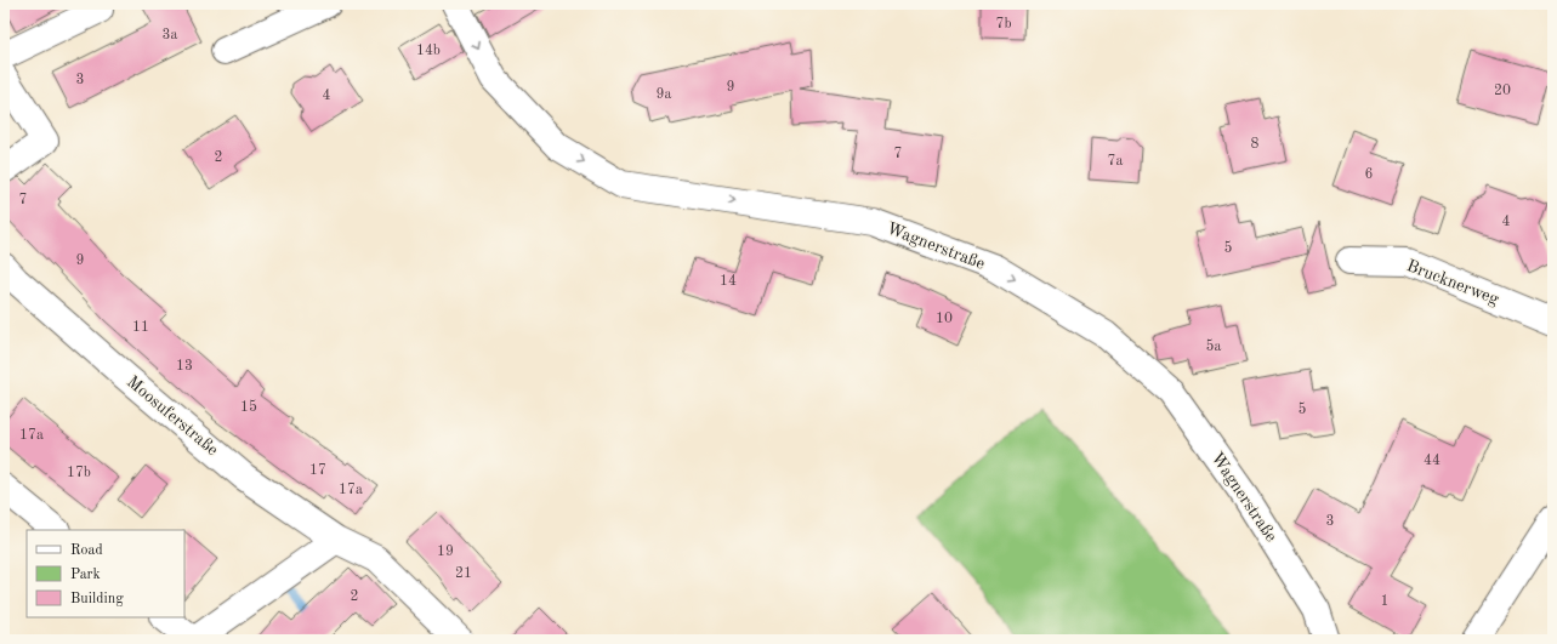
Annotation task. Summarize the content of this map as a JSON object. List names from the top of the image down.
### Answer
{
  "streets": {
    "street": ["Wagnerstraße", "Brucknerweg", "Moosuferstraße"]
  },
  "one_way": ["Wagnerstraße"],
  "house_numbers": [
    "7b",
    "3a",
    "14b",
    "3",
    "9",
    "20",
    "9a",
    "4",
    "8",
    "7",
    "2",
    "7a",
    "6",
    "7",
    "4",
    "5",
    "9",
    "14",
    "10",
    "11",
    "5a",
    "13",
    "15",
    "5",
    "17a",
    "44",
    "17",
    "17b",
    "17a",
    "3",
    "19",
    "21",
    "2",
    "1"
  ],
  "legend": ["Road", "Park", "Building"]
}
